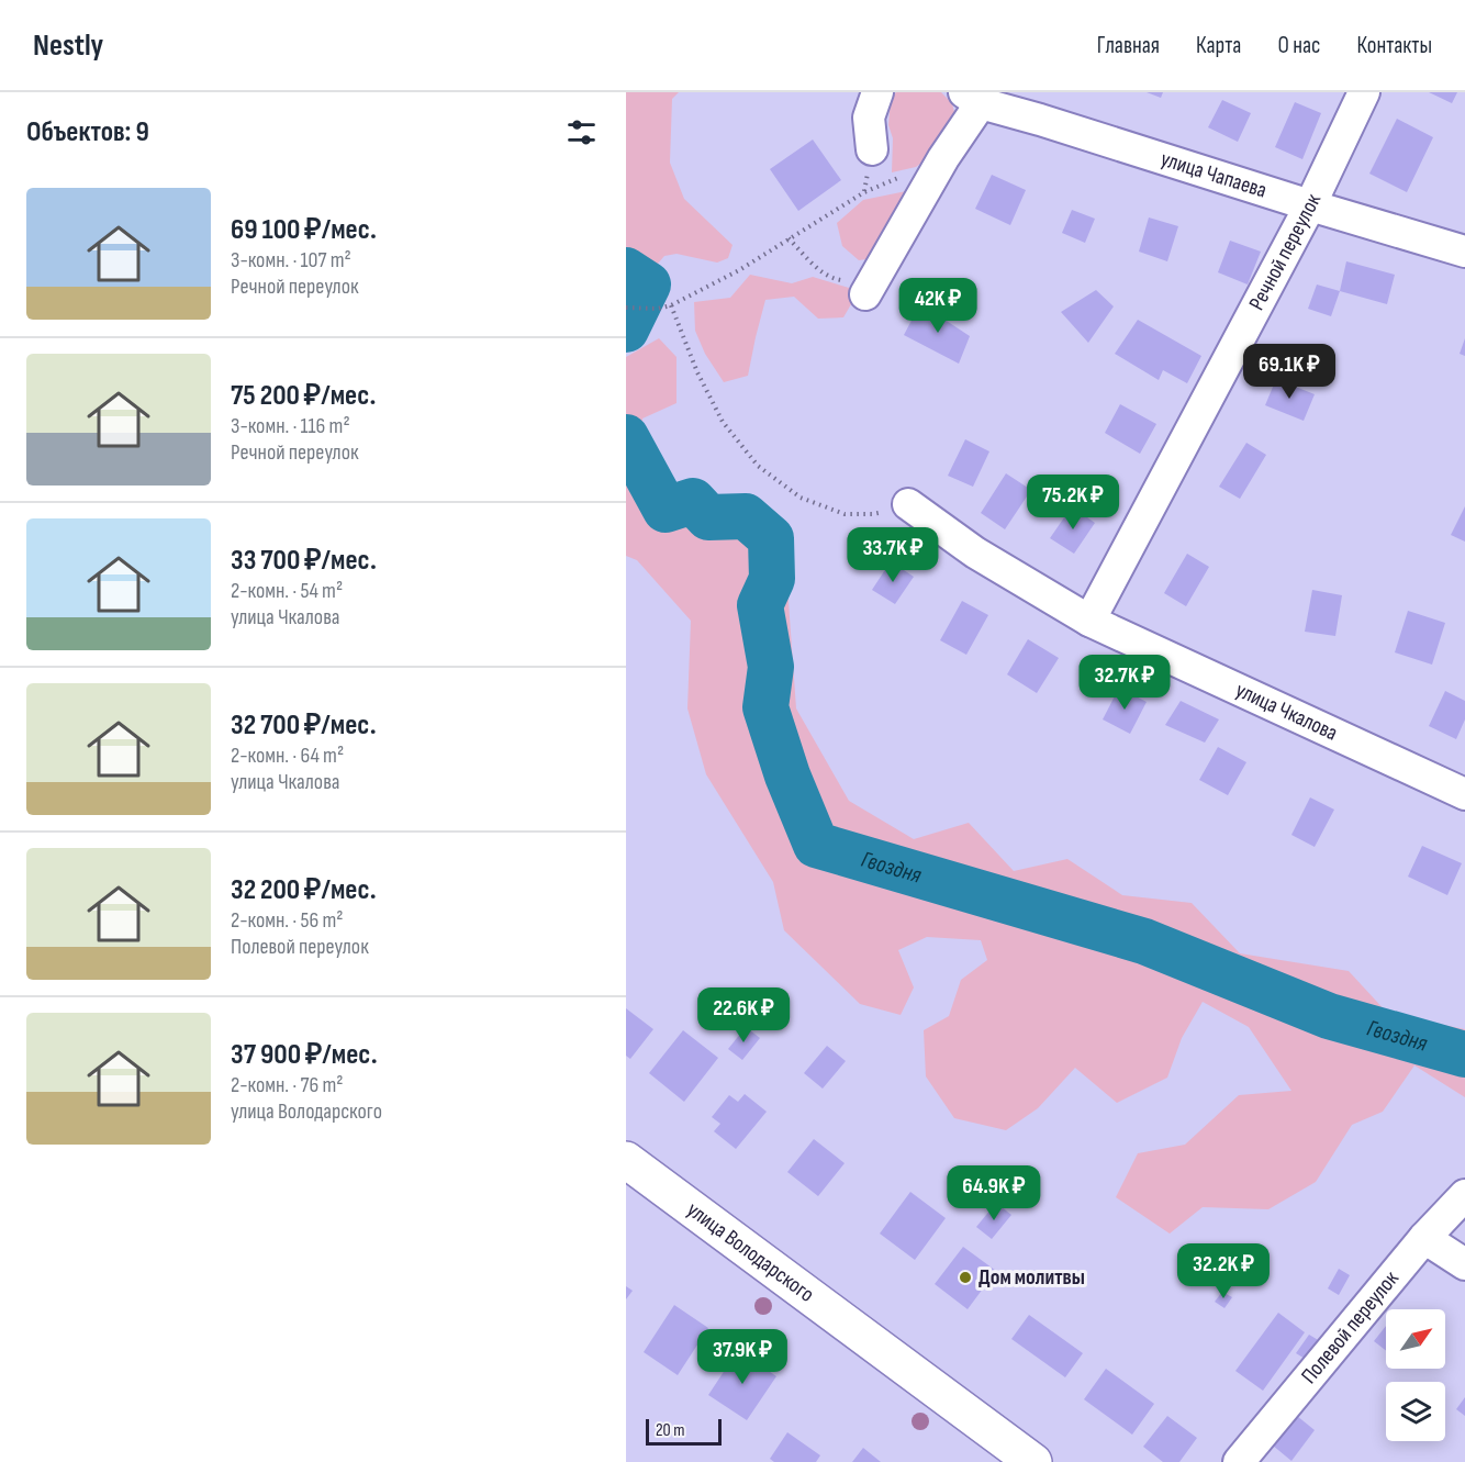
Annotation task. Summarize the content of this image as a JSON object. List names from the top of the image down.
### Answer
{
  "streets": {
    "main road": ["улица Володарского"],
    "street": [
      "улица Чапаева",
      "Речной переулок",
      "улица Чкалова",
      "Полевой переулок"
    ]
  },
  "crossings": [
    ["улица Чапаева", "Речной переулок"],
    ["Речной переулок", "улица Чкалова"]
  ],
  "water": ["Гвоздня"],
  "places": ["Дом молитвы"],
  "scale_bar": "20 m",
  "north": "top right",
  "page": {
    "header": "Nestly",
    "nav": [
      "Главная",
      "Карта",
      "О нас",
      "Контакты"
    ],
    "heading": "Объектов: 9",
    "list": [
      {
        "name": "69 100 ₽/мес.",
        "note": "3-комн. · 107 m² · Речной переулок"
      },
      {
        "name": "75 200 ₽/мес.",
        "note": "3-комн. · 116 m² · Речной переулок"
      },
      {
        "name": "33 700 ₽/мес.",
        "note": "2-комн. · 54 m² · улица Чкалова"
      },
      {
        "name": "32 700 ₽/мес.",
        "note": "2-комн. · 64 m² · улица Чкалова"
      },
      {
        "name": "32 200 ₽/мес.",
        "note": "2-комн. · 56 m² · Полевой переулок"
      },
      {
        "name": "37 900 ₽/мес.",
        "note": "2-комн. · 76 m² · улица Володарского"
      }
    ],
    "price": [
      "42K ₽",
      "69.1K ₽",
      "75.2K ₽",
      "33.7K ₽",
      "32.7K ₽",
      "22.6K ₽",
      "64.9K ₽",
      "32.2K ₽",
      "37.9K ₽"
    ],
    "scale": "20 m"
  }
}
